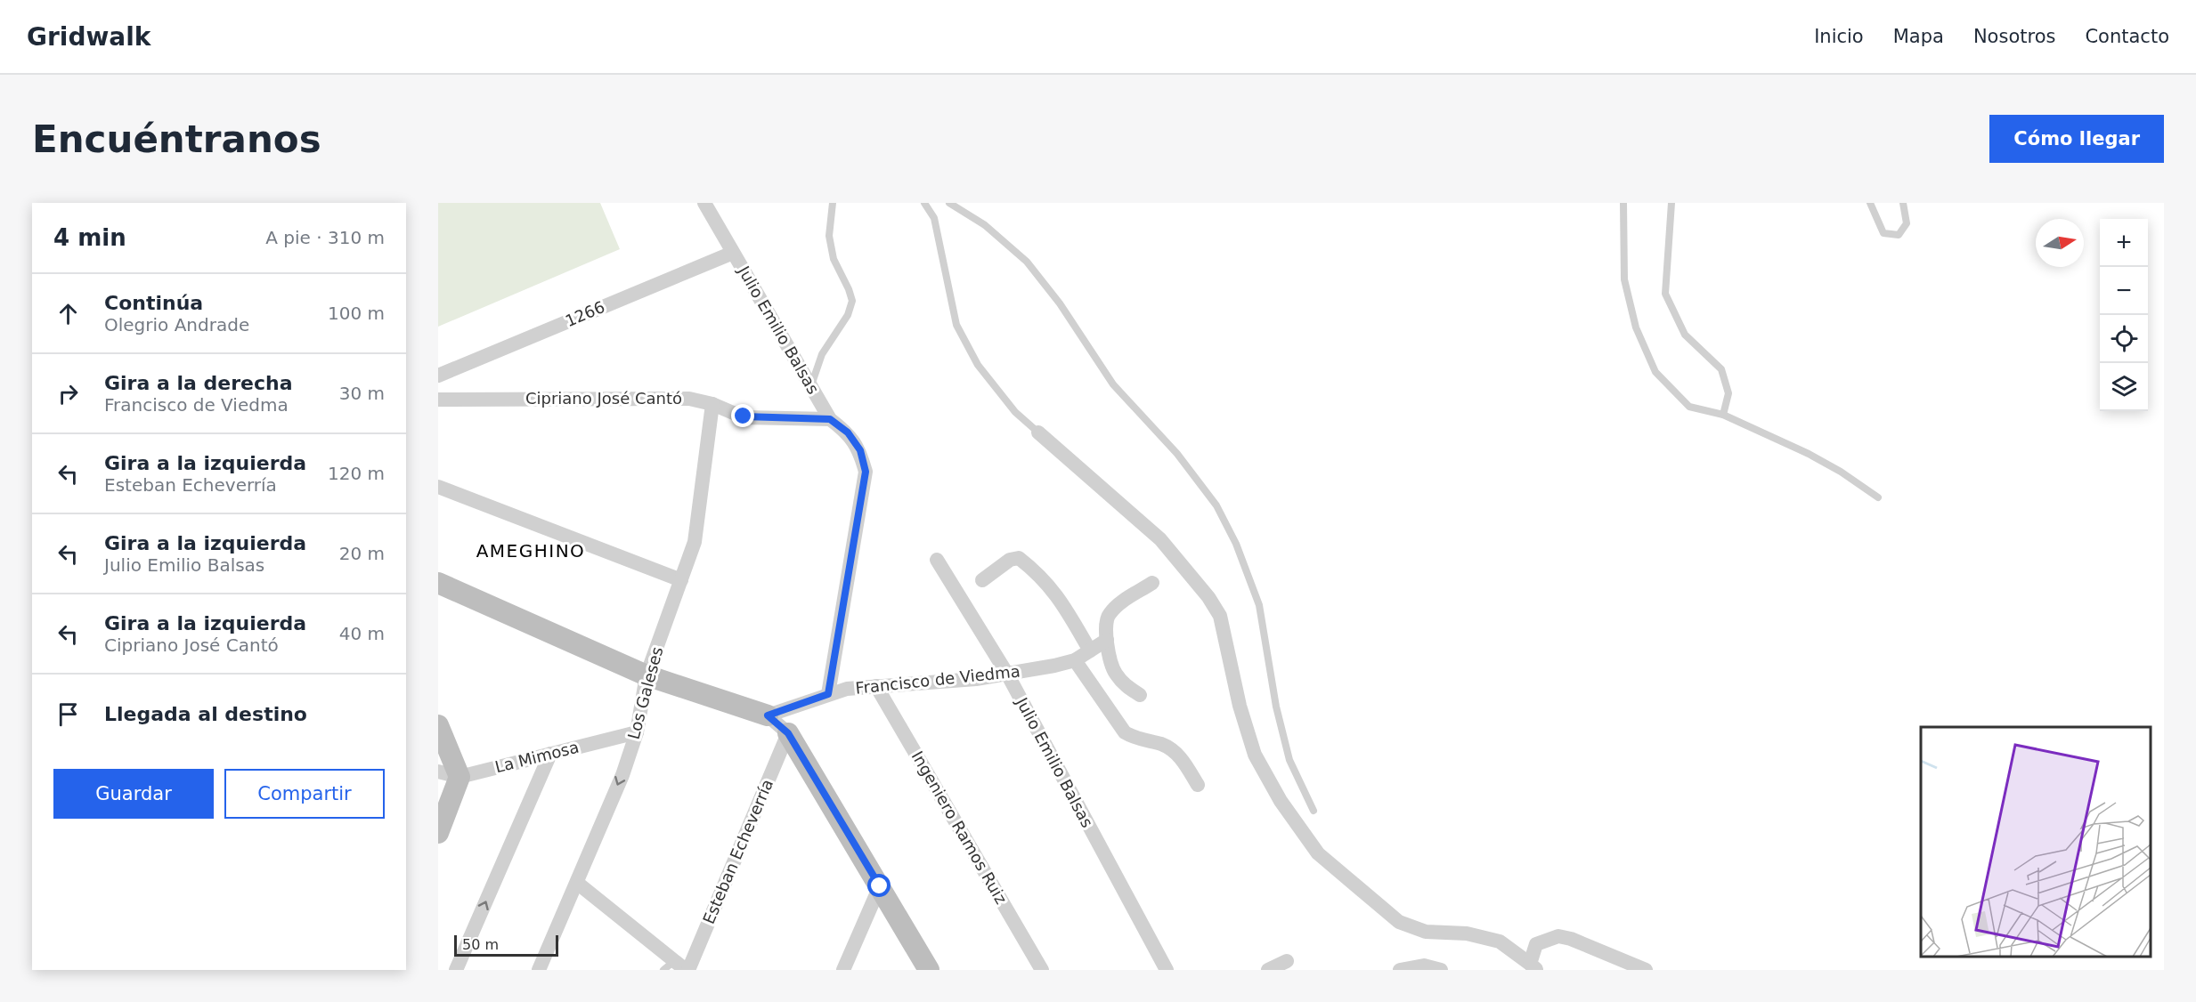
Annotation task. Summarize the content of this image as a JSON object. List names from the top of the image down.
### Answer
{
  "streets": {
    "street": [
      "1266",
      "Julio Emilio Balsas",
      "Cipriano José Cantó",
      "Francisco de Viedma",
      "Los Galeses",
      "La Mimosa",
      "Ingeniero Ramos Ruiz",
      "Esteban Echeverría"
    ]
  },
  "crossings": [
    ["1266", "Julio Emilio Balsas"],
    ["Julio Emilio Balsas", "Cipriano José Cantó"],
    ["Julio Emilio Balsas", "Francisco de Viedma"],
    ["Cipriano José Cantó", "Los Galeses"],
    ["Francisco de Viedma", "Ingeniero Ramos Ruiz"],
    ["Los Galeses", "La Mimosa"]
  ],
  "districts": ["AMEGHINO"],
  "scale_bar": "50 m",
  "north": "right",
  "page": {
    "header": "Gridwalk",
    "nav": [
      "Inicio",
      "Mapa",
      "Nosotros",
      "Contacto"
    ],
    "buttons": [
      "Cómo llegar",
      ["Guardar", "Compartir"]
    ],
    "title": "Encuéntranos",
    "heading": ["4 min", "A pie · 310 m"],
    "map_buttons": ["+", "−"],
    "list": [
      ["Continúa", "Olegrio Andrade", "100 m"],
      ["Gira a la derecha", "Francisco de Viedma", "30 m"],
      ["Gira a la izquierda", "Esteban Echeverría", "120 m"],
      ["Gira a la izquierda", "Julio Emilio Balsas", "20 m"],
      ["Gira a la izquierda", "Cipriano José Cantó", "40 m"],
      "Llegada al destino"
    ],
    "scale": "50 m"
  }
}
